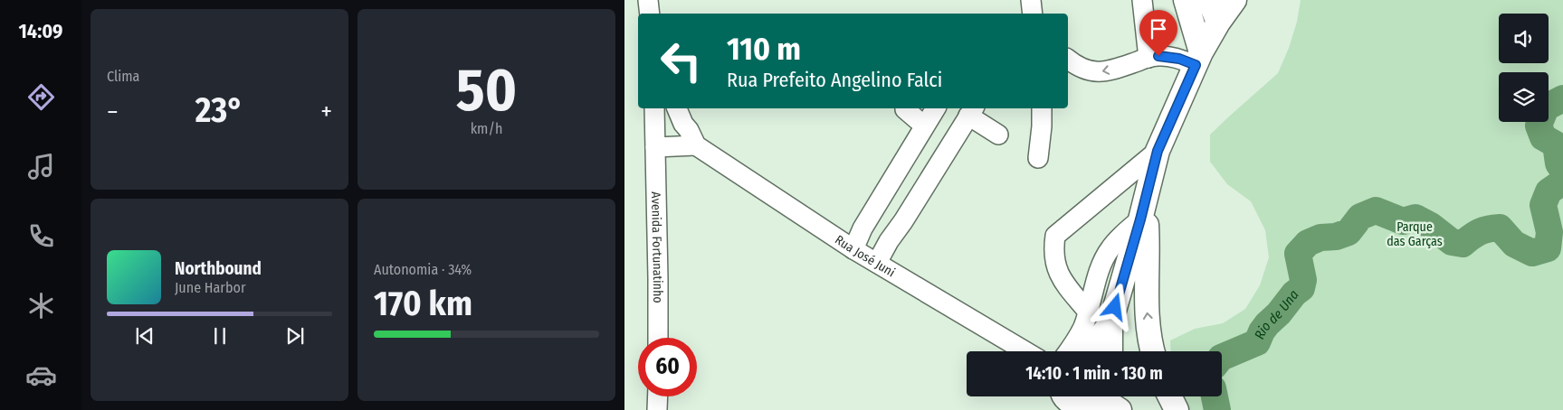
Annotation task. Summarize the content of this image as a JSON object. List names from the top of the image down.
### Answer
{
  "streets": {
    "street": ["Avenida Fortunatinho", "Rua José Juni"]
  },
  "water": ["Rio de Una"],
  "parks": ["Parque das Garças"],
  "page": {
    "tabs": "14:09",
    "tile": [
      "Clima",
      ["50", "km/h"],
      ["Autonomia · 34%", "170 km"]
    ],
    "turn": ["110 m", "Rua Prefeito Angelino Falci"],
    "heat": ["−", "23°", "+"],
    "song": ["Northbound", "June Harbor"],
    "limit": "60",
    "trip": "14:10 · 1 min · 130 m"
  }
}
